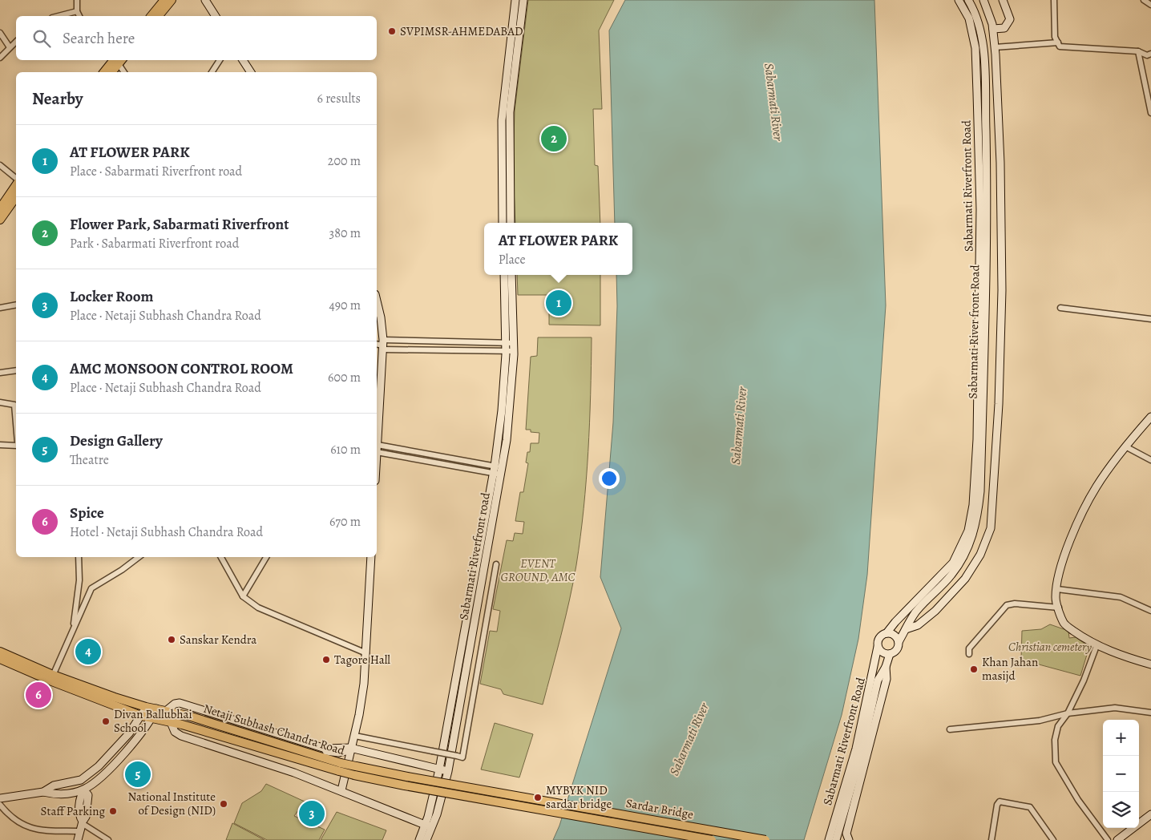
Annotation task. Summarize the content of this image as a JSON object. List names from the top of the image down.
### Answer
{
  "streets": {
    "main road": ["Netaji Subhash Chandra Road", "Sardar Bridge"],
    "street": ["Sabarmati Riverfront Road", "Sabarmati River front Road", "Sabarmati Riverfront road"]
  },
  "crossings": [
    ["Sabarmati Riverfront Road", "Sabarmati River front Road"],
    ["Netaji Subhash Chandra Road", "Sardar Bridge"]
  ],
  "water": ["Sabarmati River"],
  "parks": ["EVENT GROUND, AMC", "Christian cemetery"],
  "places": [
    "SVPIMSR-AHMEDABAD",
    "Sanskar Kendra",
    "Tagore Hall",
    "Khan Jahan masijd",
    "Divan Ballubhai School",
    "MYBYK NID sardar bridge",
    "National Institute of Design (NID)",
    "Staff Parking"
  ],
  "page": {
    "search": "Search here",
    "heading": ["Nearby", "6 results"],
    "pins": [
      "2",
      "1",
      "4",
      "6",
      "5",
      "3"
    ],
    "list": [
      {
        "mark": "1",
        "name": "AT FLOWER PARK",
        "note": "Place · Sabarmati Riverfront road",
        "value": "200 m"
      },
      {
        "mark": "2",
        "name": "Flower Park, Sabarmati Riverfront",
        "note": "Park · Sabarmati Riverfront road",
        "value": "380 m"
      },
      {
        "mark": "3",
        "name": "Locker Room",
        "note": "Place · Netaji Subhash Chandra Road",
        "value": "490 m"
      },
      {
        "mark": "4",
        "name": "AMC MONSOON CONTROL ROOM",
        "note": "Place · Netaji Subhash Chandra Road",
        "value": "600 m"
      },
      {
        "mark": "5",
        "name": "Design Gallery",
        "note": "Theatre",
        "value": "610 m"
      },
      {
        "mark": "6",
        "name": "Spice",
        "note": "Hotel · Netaji Subhash Chandra Road",
        "value": "670 m"
      }
    ],
    "popup": ["AT FLOWER PARK", "Place"],
    "map_buttons": ["+", "−"]
  }
}
